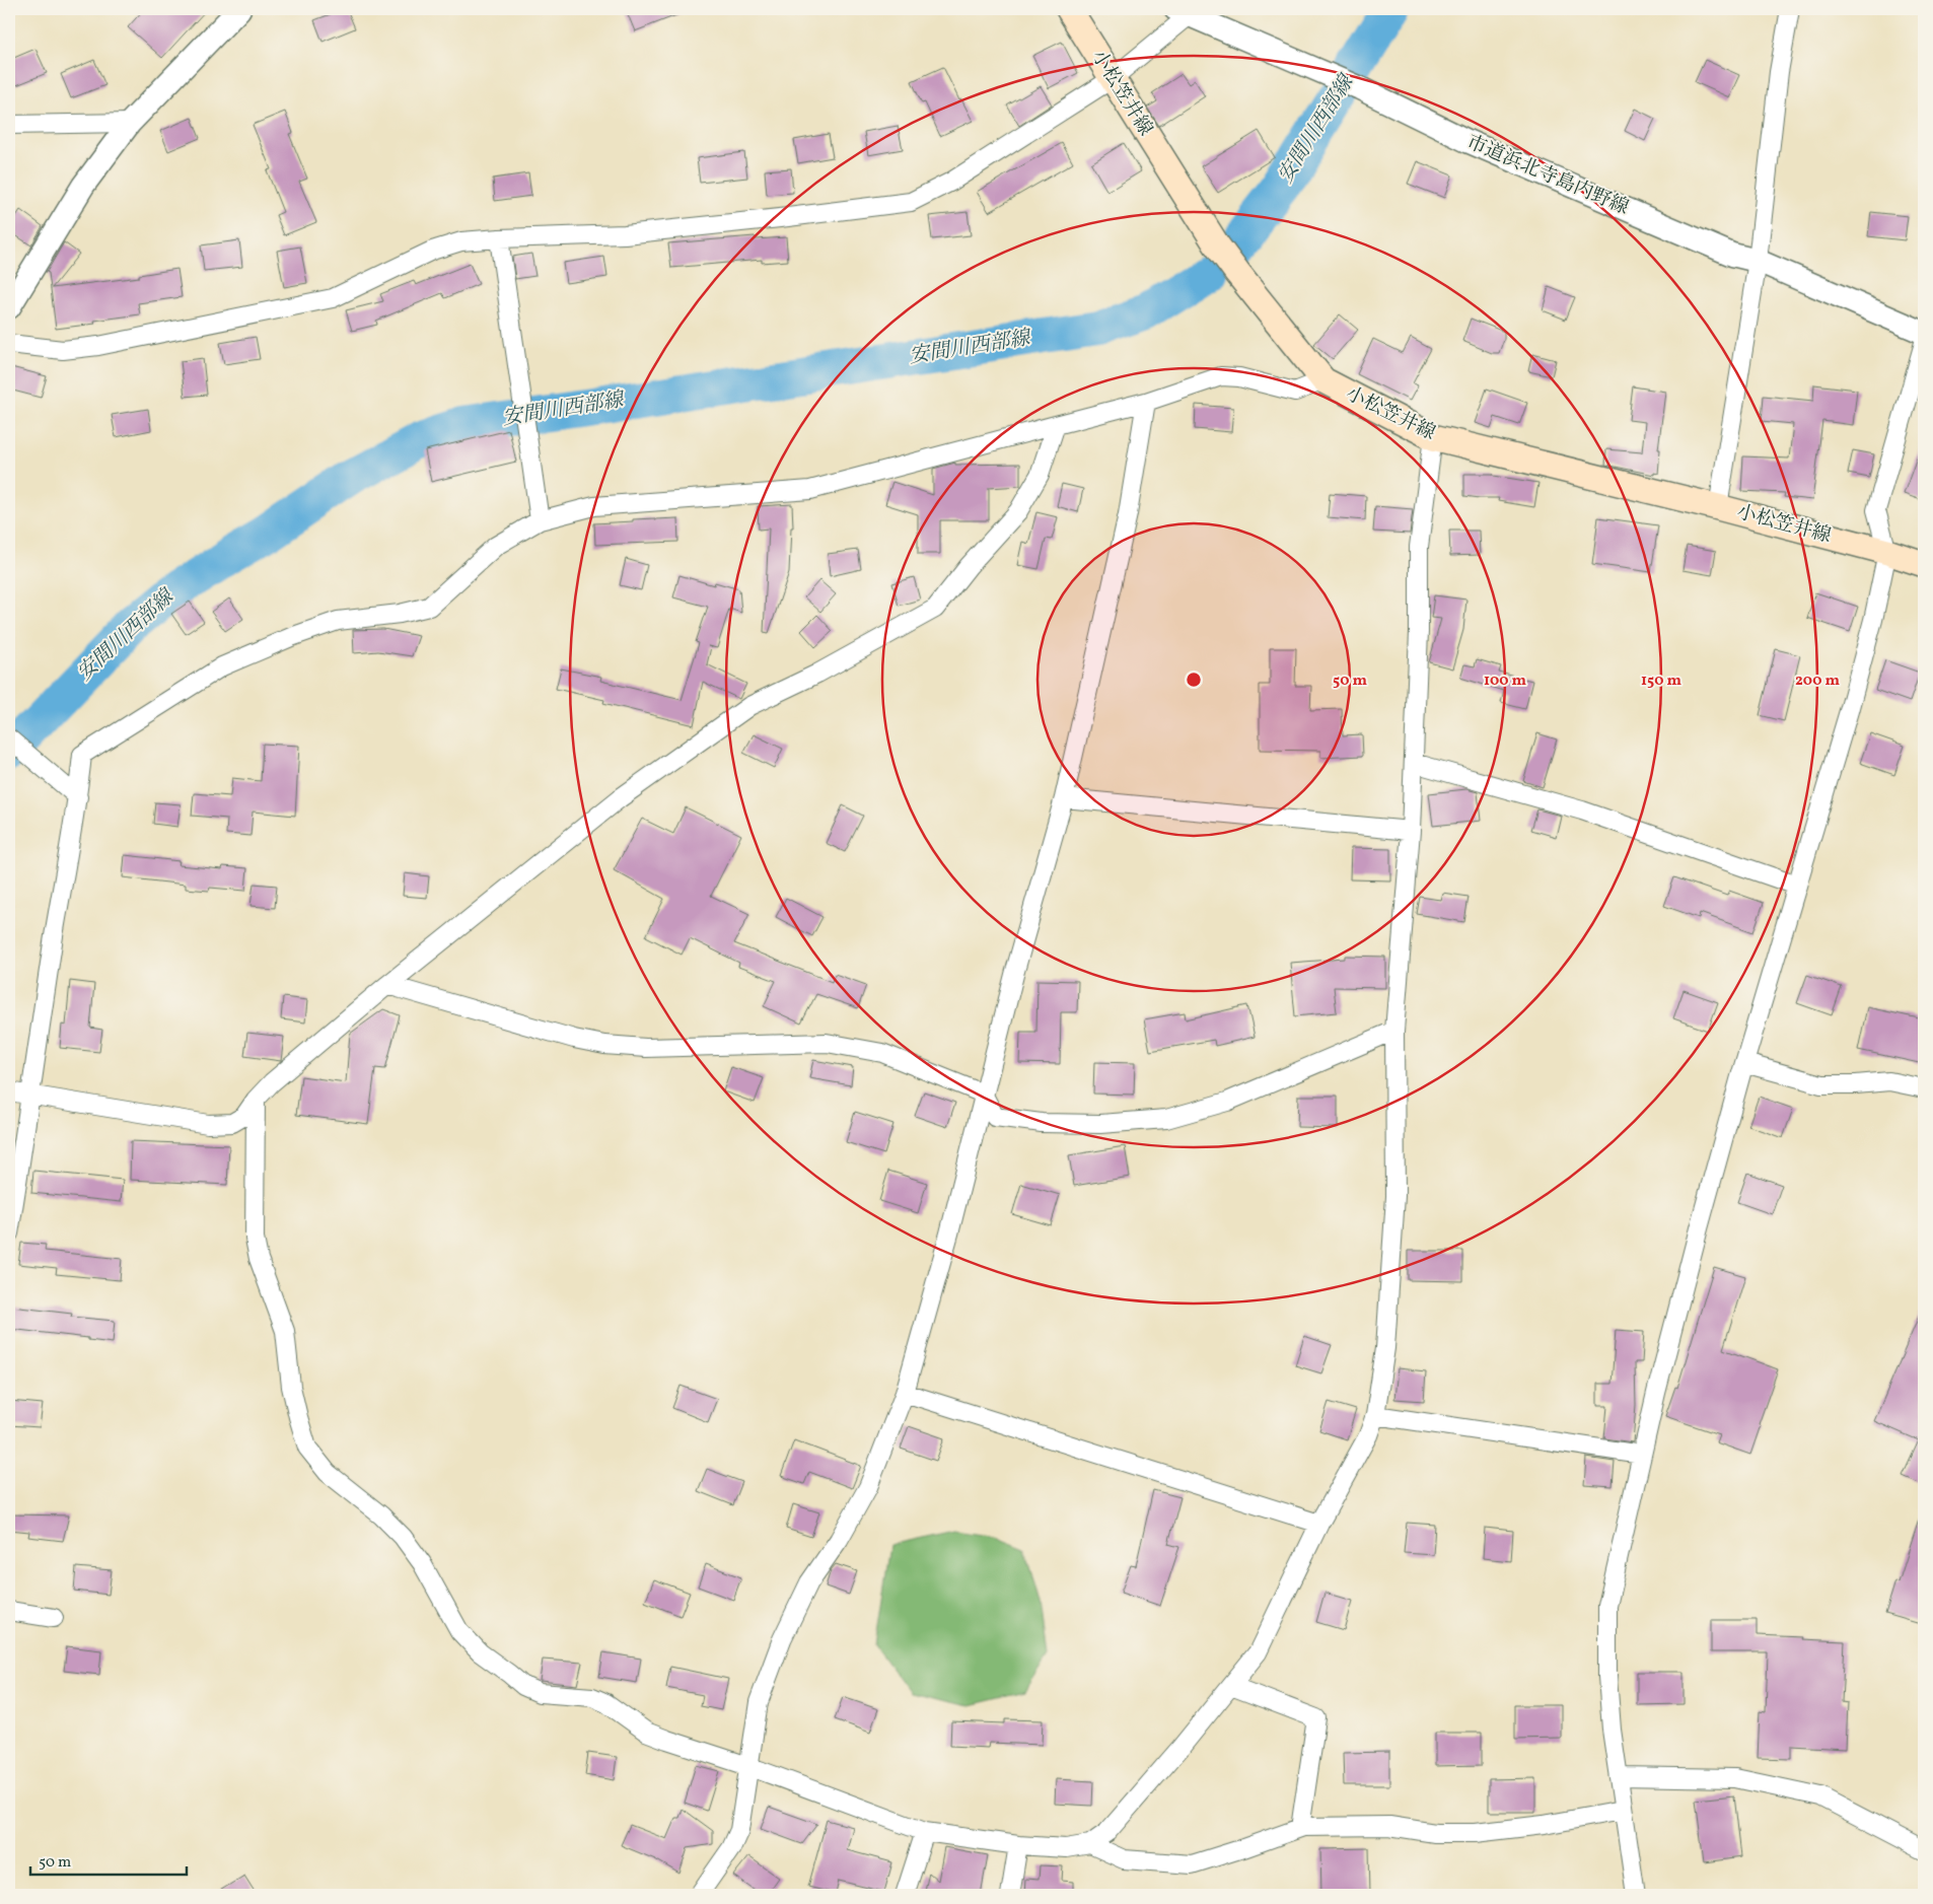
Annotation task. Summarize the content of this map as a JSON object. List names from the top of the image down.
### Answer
{
  "streets": {
    "main road": ["小松笠井線"],
    "street": ["市道浜北寺島内野線"]
  },
  "water": ["安間川西部線"],
  "scale_bar": "50 m",
  "rings": [
    "50 m",
    "100 m",
    "150 m",
    "200 m"
  ]
}
